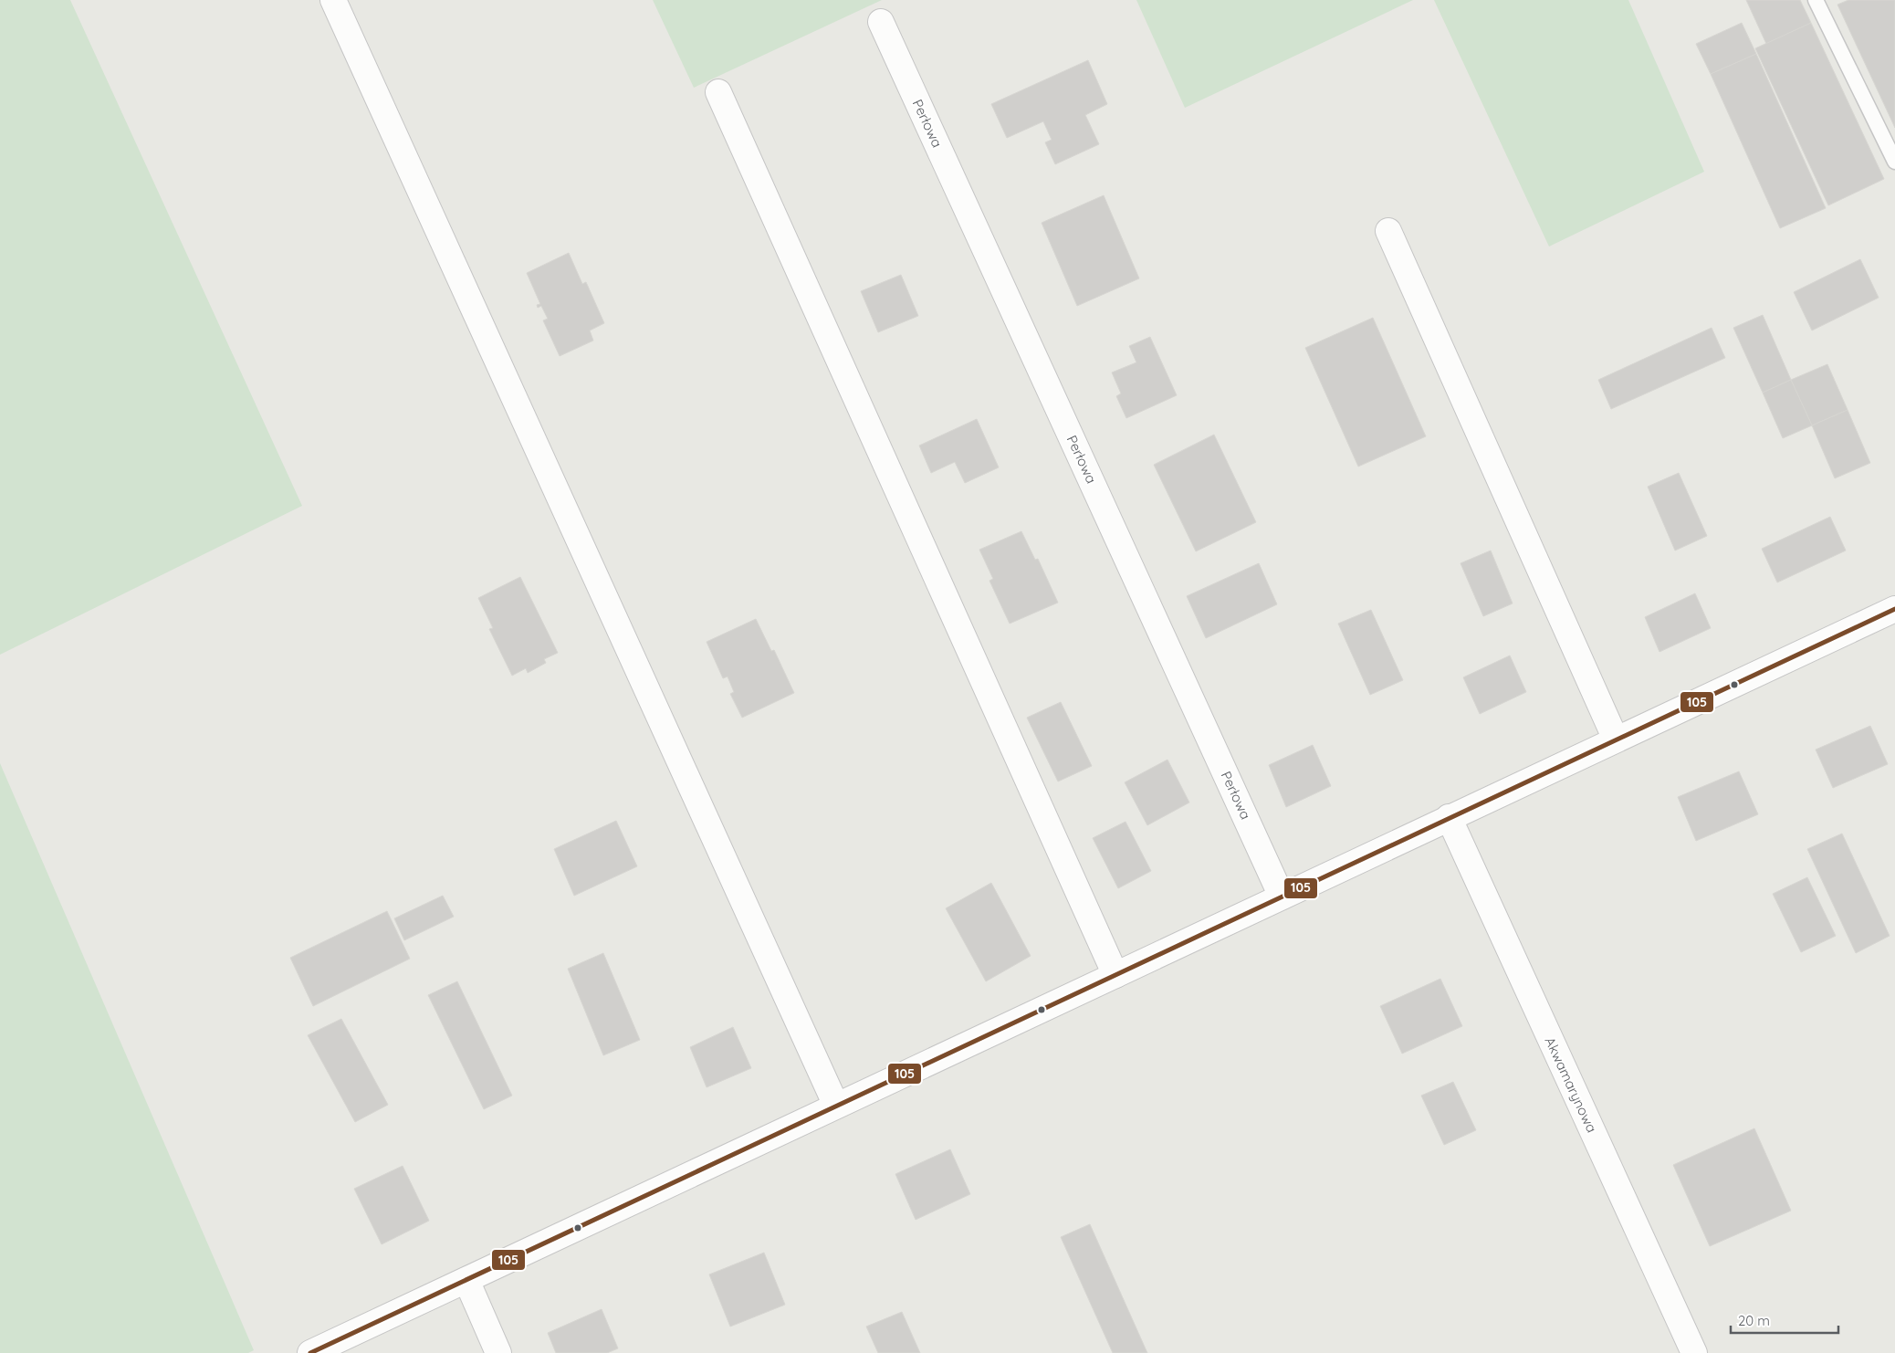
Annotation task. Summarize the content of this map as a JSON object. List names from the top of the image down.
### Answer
{
  "streets": {
    "street": ["Perłowa", "Akwamarynowa"]
  },
  "lines": ["transit line 105"],
  "scale_bar": "20 m"
}
